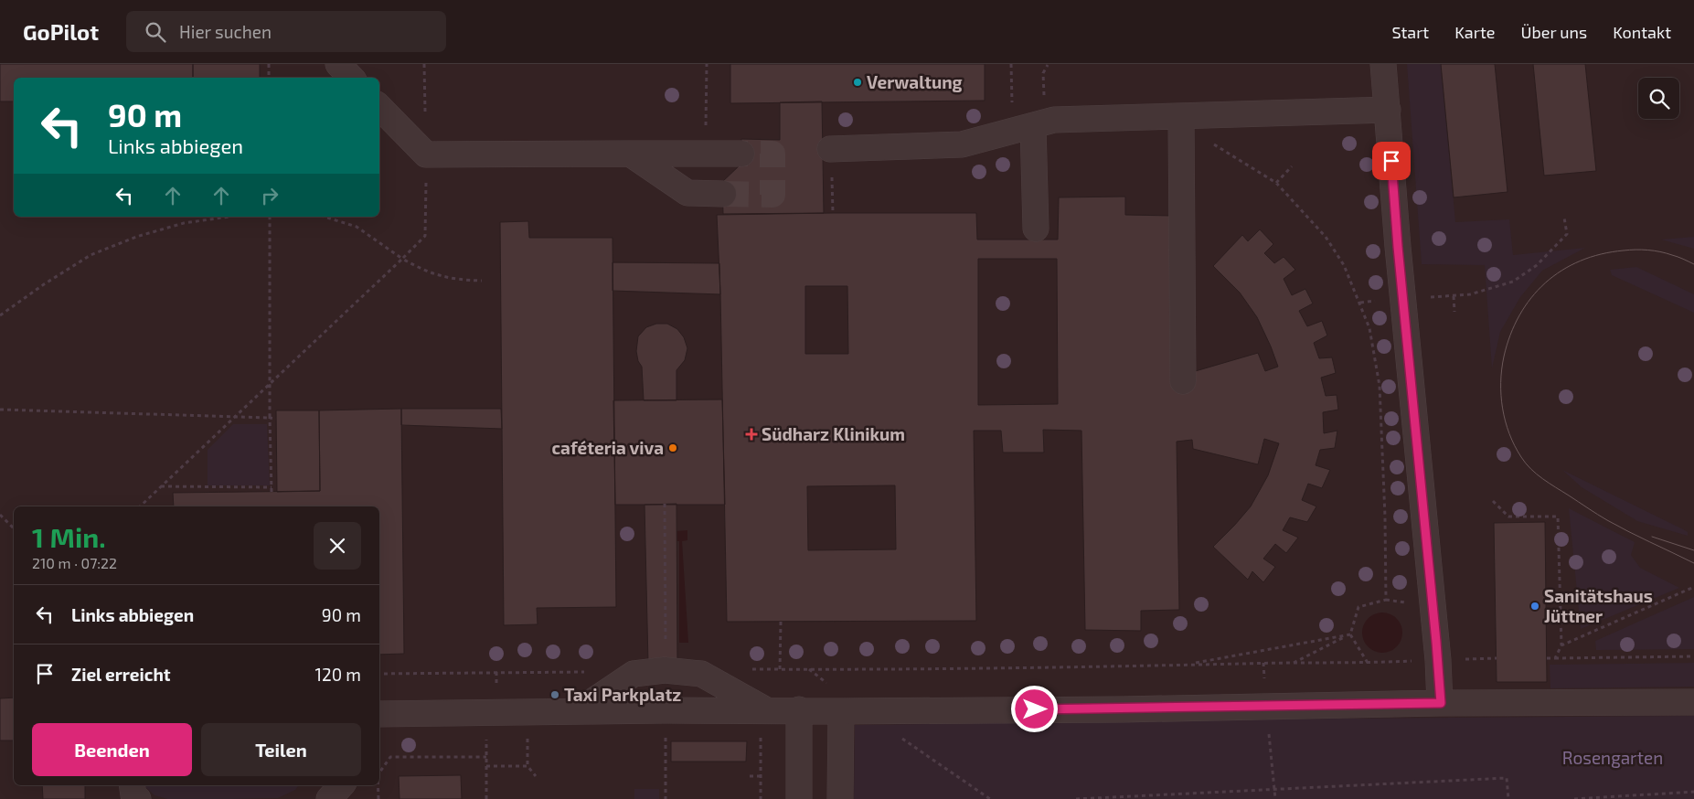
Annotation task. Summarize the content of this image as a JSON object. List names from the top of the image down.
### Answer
{
  "parks": ["Rosengarten"],
  "places": {
    "other": [
      "Verwaltung",
      "caféteria viva",
      "Sanitätshaus Jüttner",
      "Taxi Parkplatz"
    ],
    "health": ["Südharz Klinikum"]
  },
  "page": {
    "header": "GoPilot",
    "search": "Hier suchen",
    "nav": [
      "Start",
      "Karte",
      "Über uns",
      "Kontakt"
    ],
    "turn": ["90 m", "Links abbiegen"],
    "heading": ["1 Min.", "210 m · 07:22"],
    "list": [
      {
        "name": "Links abbiegen",
        "value": "90 m"
      },
      {
        "name": "Ziel erreicht",
        "value": "120 m"
      }
    ],
    "buttons": ["Beenden", "Teilen"]
  }
}
